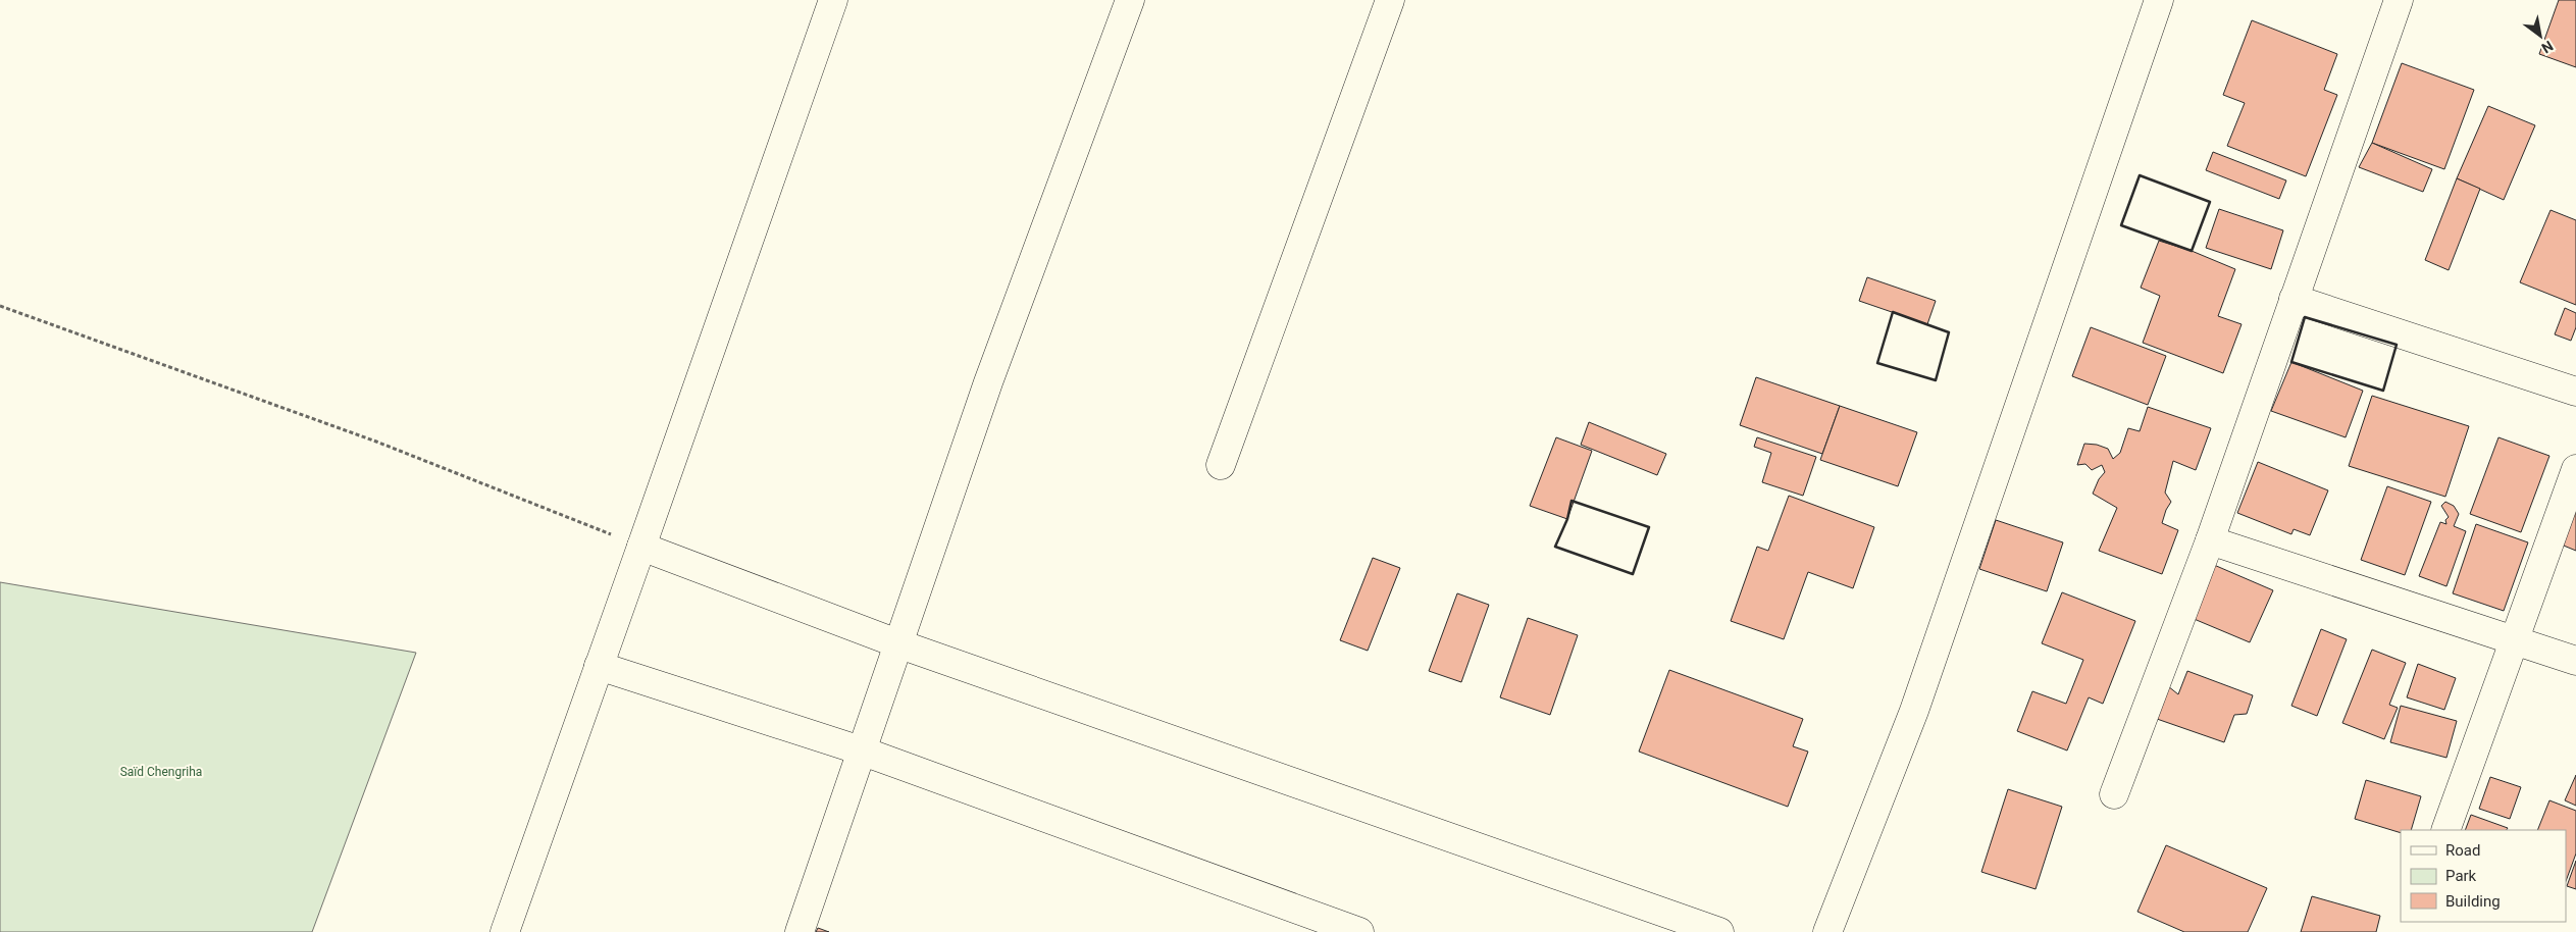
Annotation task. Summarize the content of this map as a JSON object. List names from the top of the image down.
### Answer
{
  "parks": ["Saïd Chengriha"],
  "legend": ["Road", "Park", "Building"],
  "north": "bottom right"
}
